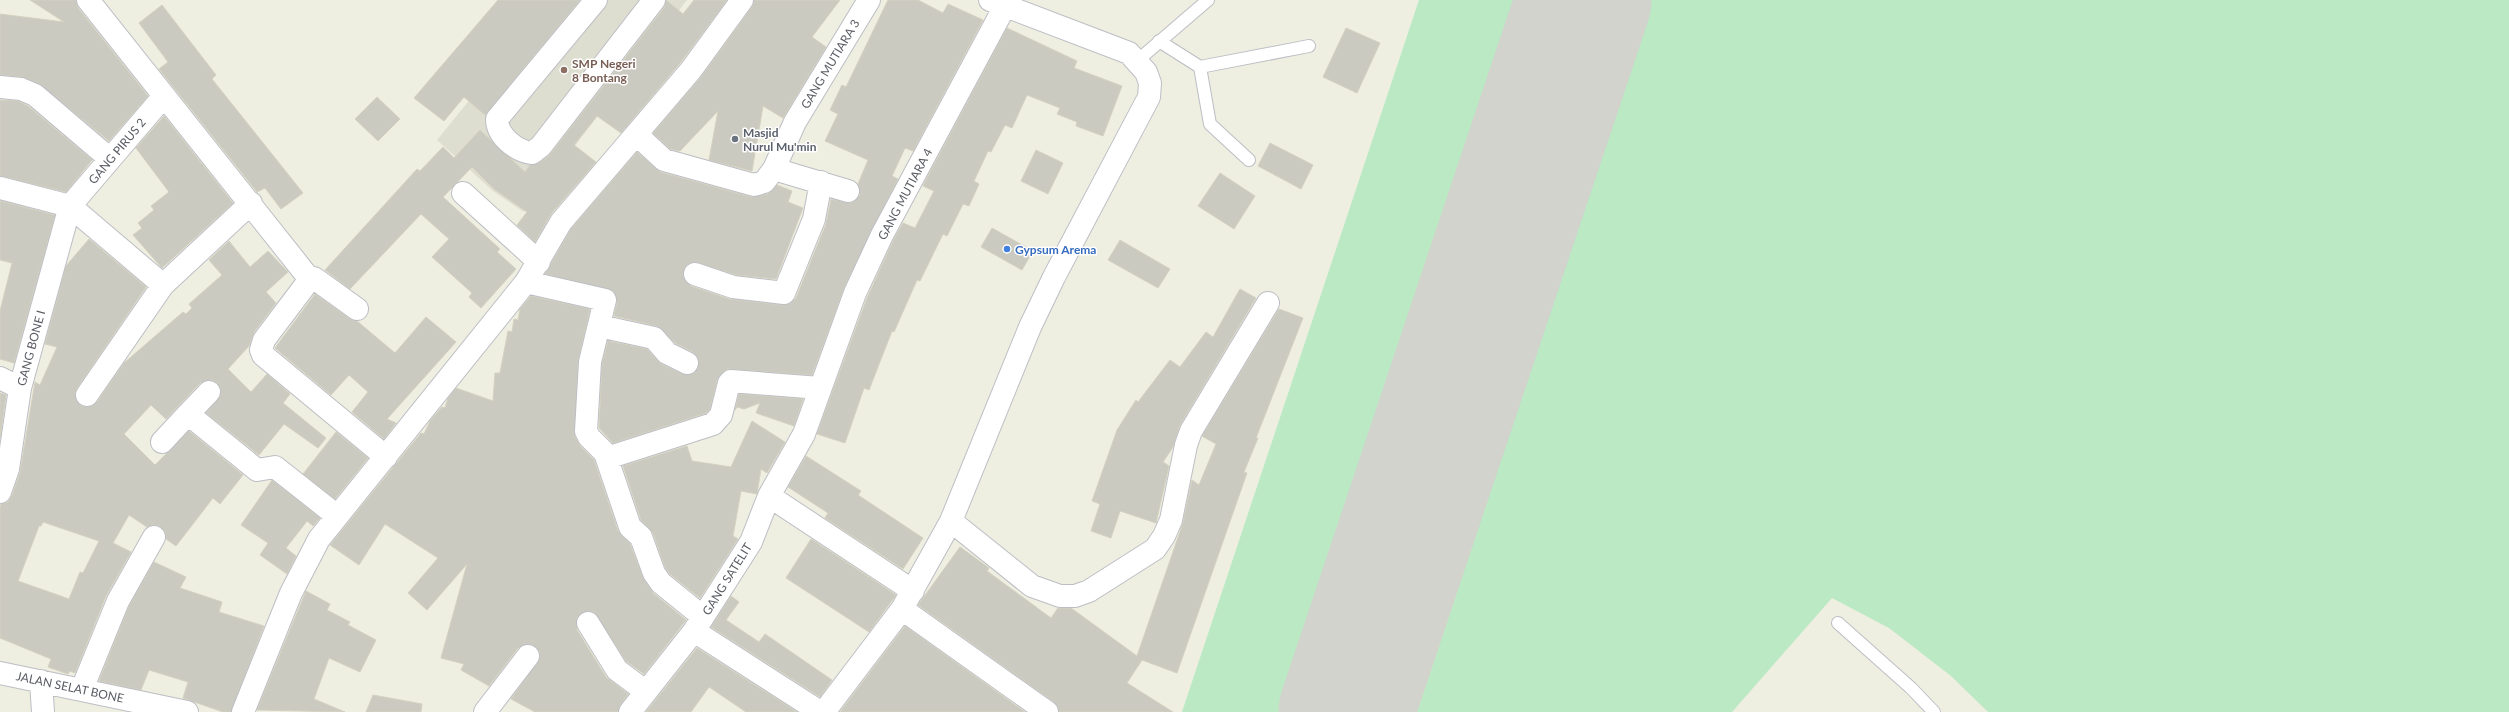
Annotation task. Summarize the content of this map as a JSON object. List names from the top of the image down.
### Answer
{
  "streets": {
    "street": [
      "GANG MUTIARA 3",
      "GANG PIRUS 2",
      "GANG MUTIARA 4",
      "GANG BONE I",
      "GANG SATELIT",
      "JALAN SELAT BONE"
    ]
  },
  "crossings": [
    ["GANG PIRUS 2", "GANG BONE I"],
    ["GANG MUTIARA 4", "GANG SATELIT"]
  ],
  "places": ["SMP Negeri 8 Bontang", "Masjid Nurul Mu'min", "Gypsum Arema"]
}
